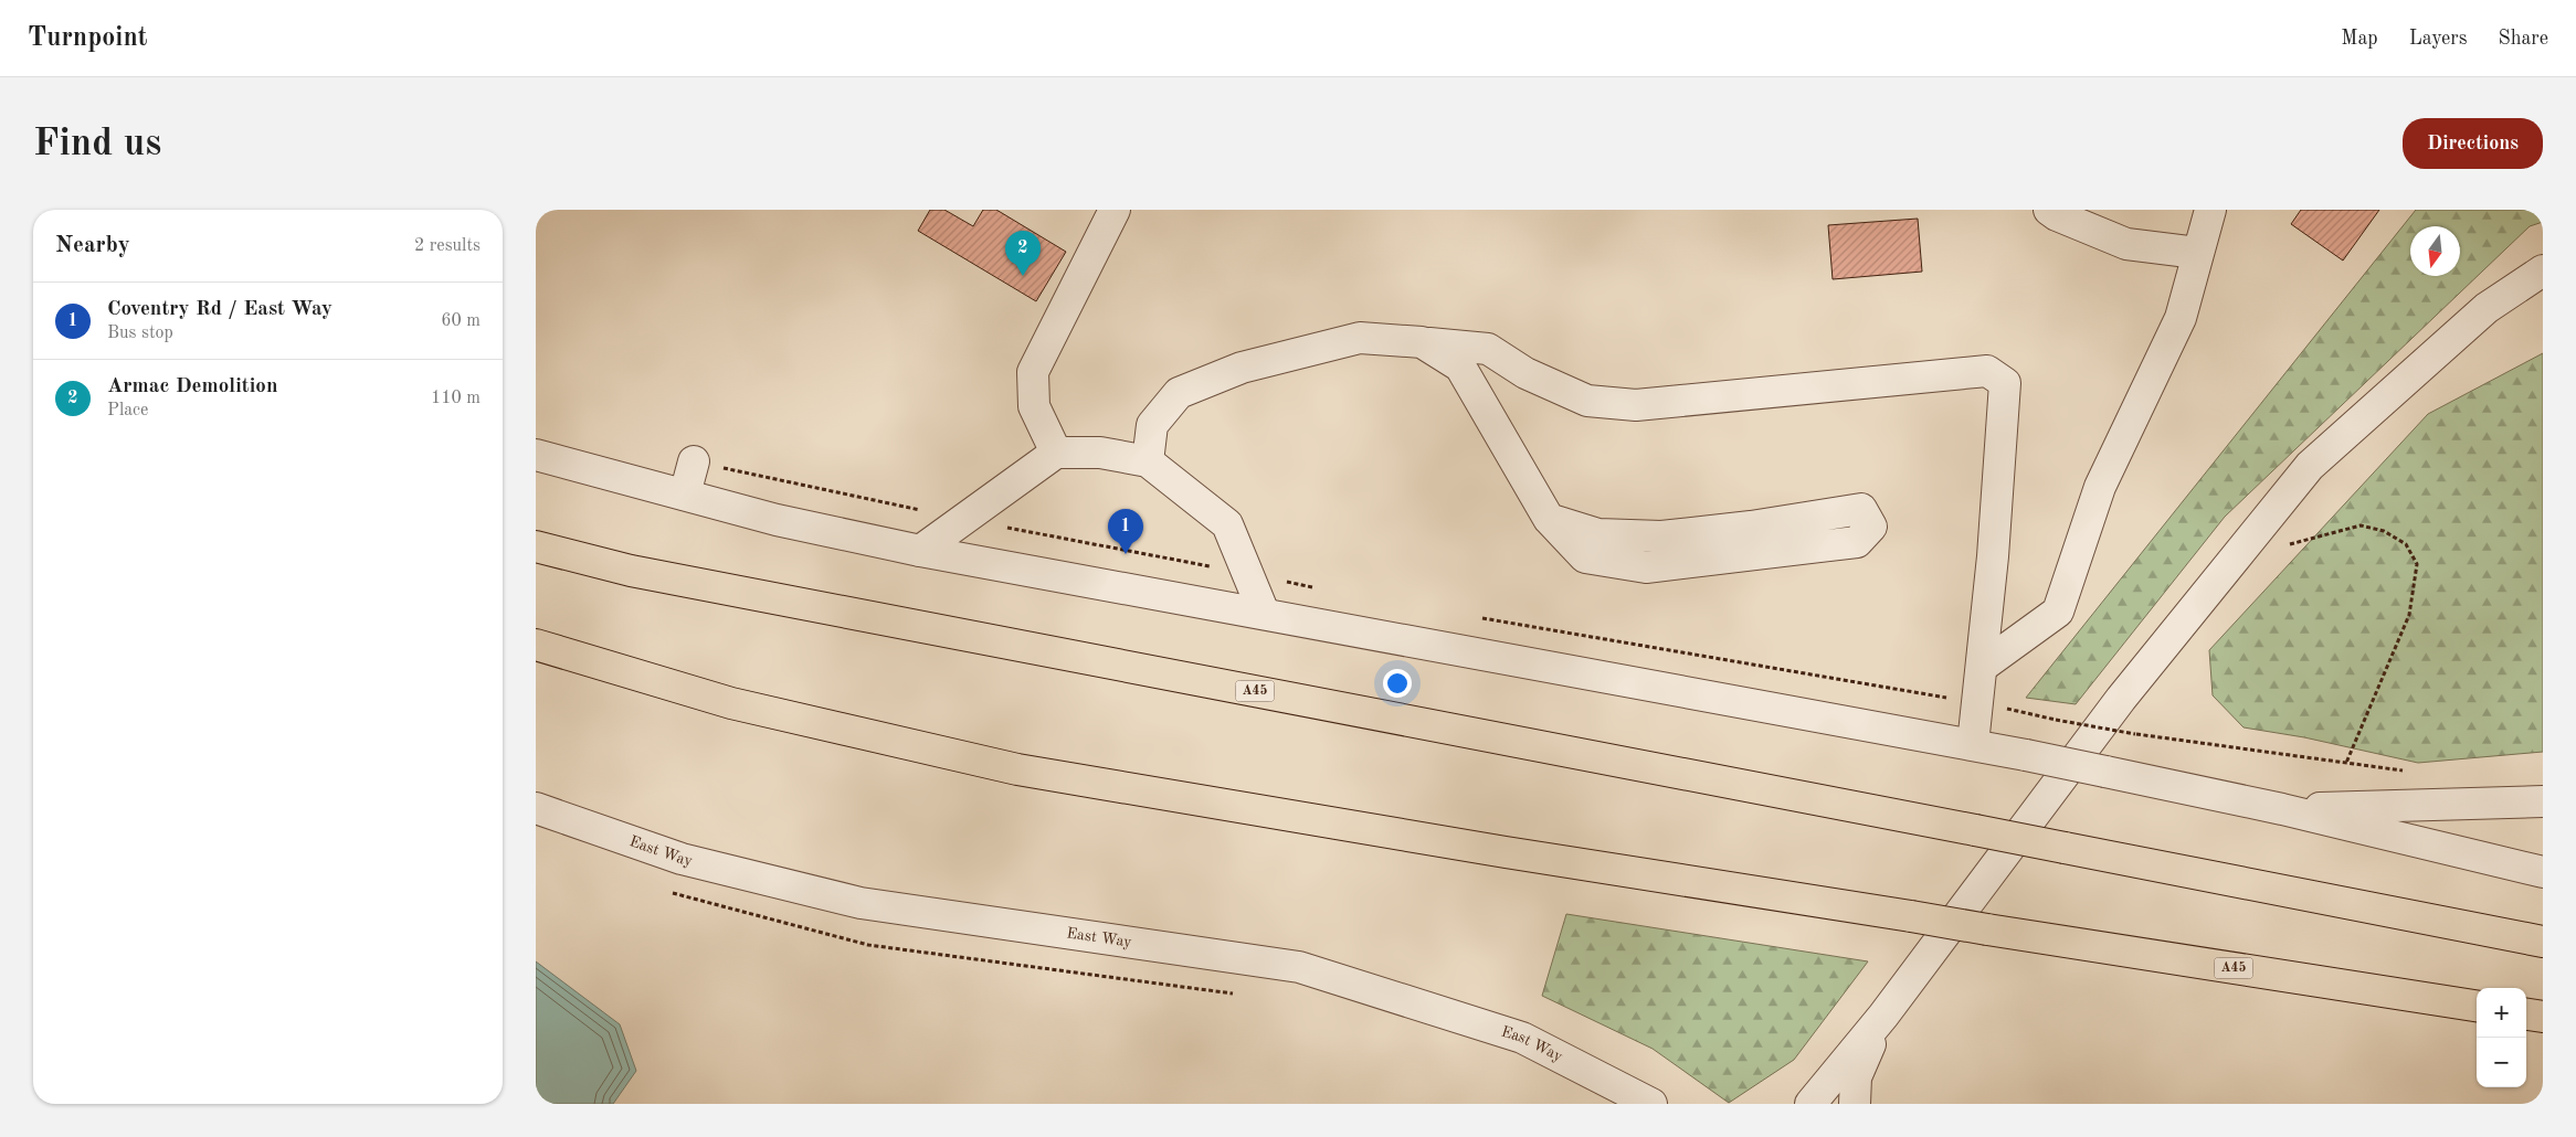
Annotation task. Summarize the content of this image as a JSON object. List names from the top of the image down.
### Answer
{
  "streets": {
    "highway": ["A45"],
    "street": ["East Way"]
  },
  "north": "bottom",
  "page": {
    "header": "Turnpoint",
    "nav": ["Map", "Layers", "Share"],
    "buttons": "Directions",
    "title": "Find us",
    "heading": ["Nearby", "2 results"],
    "pins": ["2", "1"],
    "list": [
      {
        "mark": "1",
        "name": "Coventry Rd / East Way",
        "note": "Bus stop",
        "value": "60 m"
      },
      {
        "mark": "2",
        "name": "Armac Demolition",
        "note": "Place",
        "value": "110 m"
      }
    ],
    "map_buttons": ["+", "−"]
  }
}
